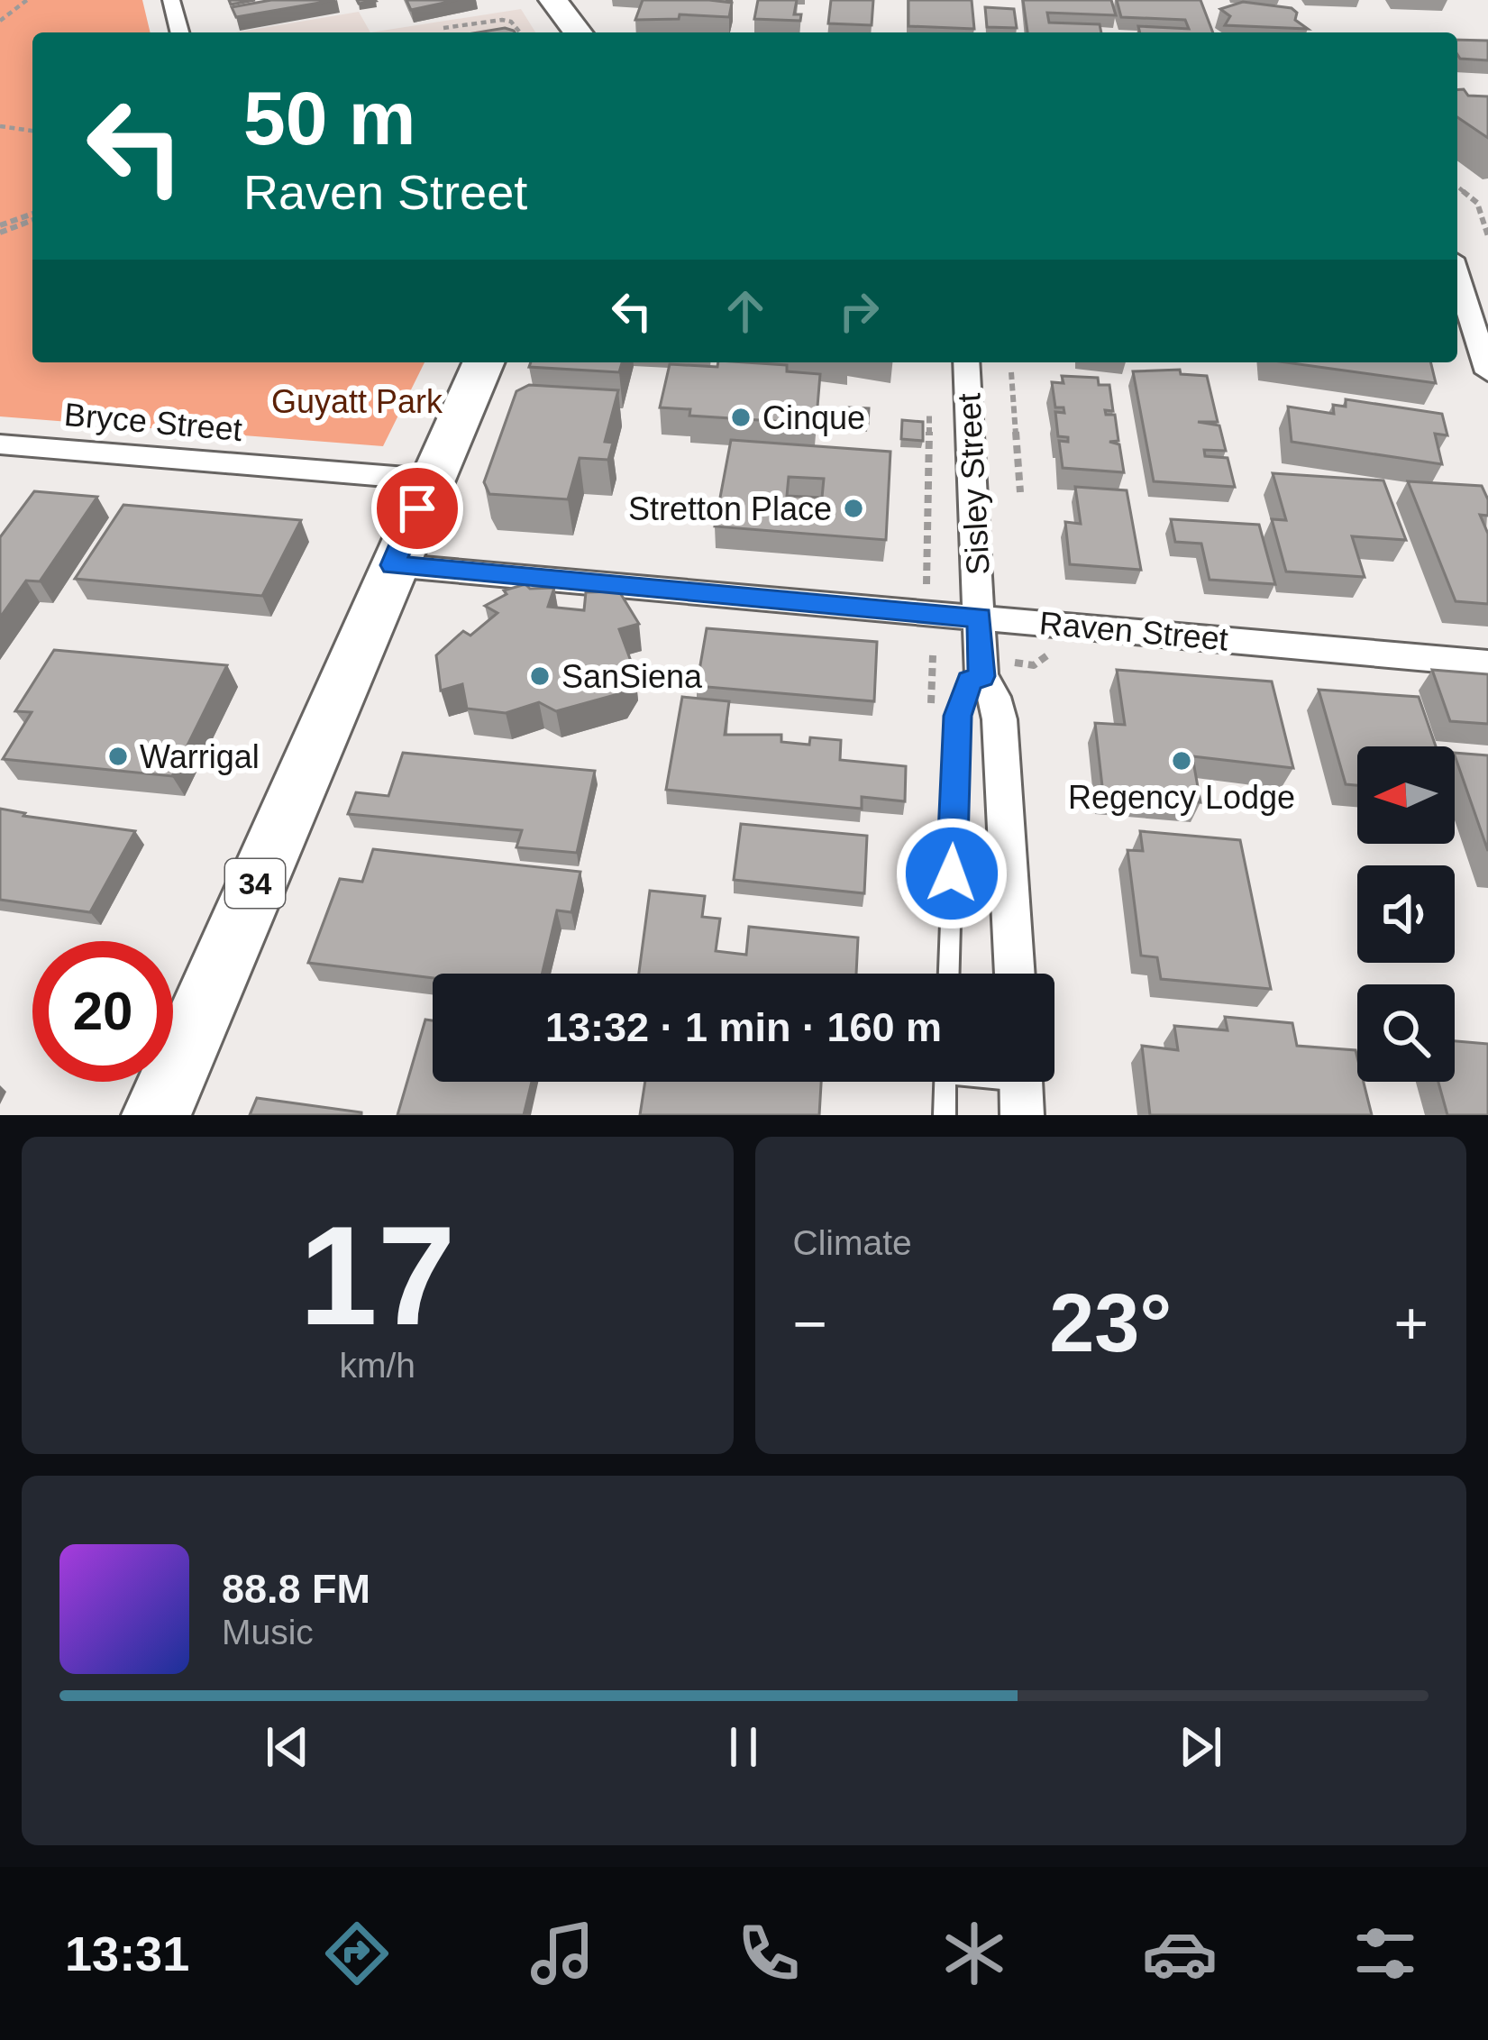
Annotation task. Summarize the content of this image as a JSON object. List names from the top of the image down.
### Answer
{
  "streets": {
    "main road": ["34"],
    "street": ["Bryce Street", "Sisley Street", "Raven Street"]
  },
  "crossings": [
    ["Bryce Street", "34"],
    ["Sisley Street", "Raven Street"],
    ["Raven Street", "34"]
  ],
  "parks": ["Guyatt Park"],
  "places": [
    "Cinque",
    "Stretton Place",
    "SanSiena",
    "Warrigal",
    "Regency Lodge"
  ],
  "north": "left",
  "page": {
    "turn": ["50 m", "Raven Street"],
    "limit": "20",
    "trip": "13:32 · 1 min · 160 m",
    "tile": [
      ["17", "km/h"],
      "Climate"
    ],
    "heat": ["−", "23°", "+"],
    "song": ["88.8 FM", "Music"],
    "tabs": "13:31"
  }
}
